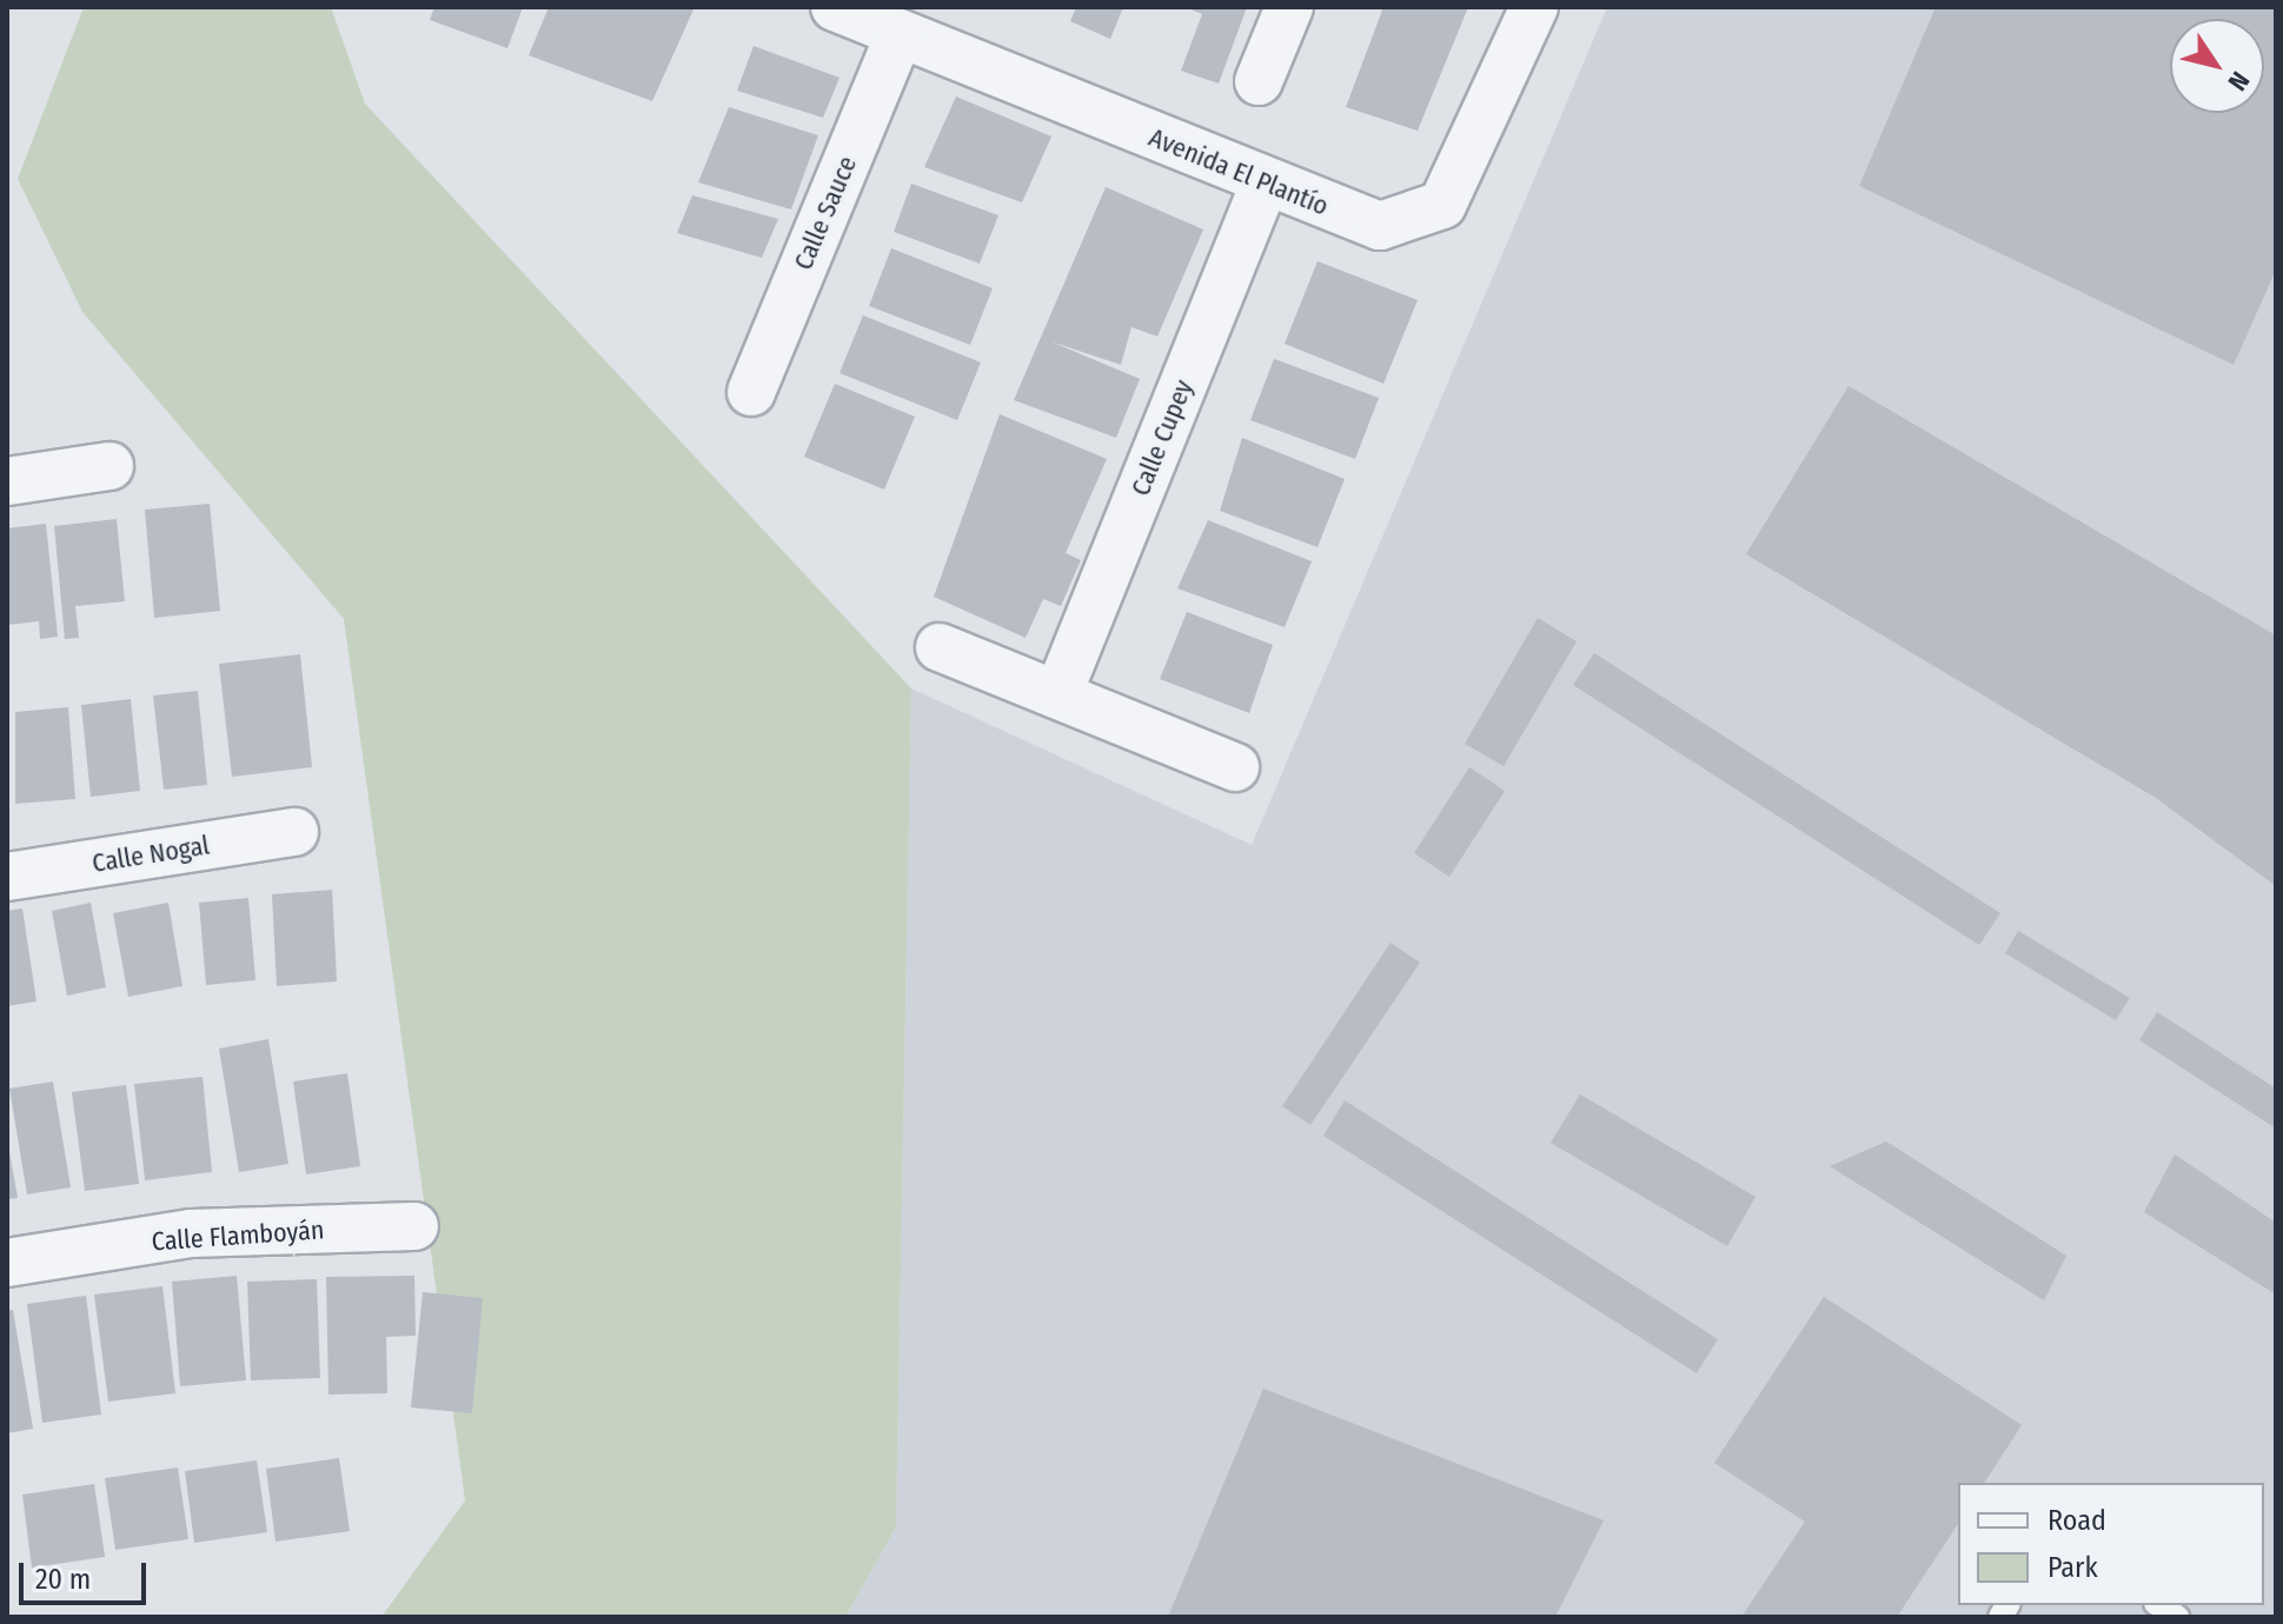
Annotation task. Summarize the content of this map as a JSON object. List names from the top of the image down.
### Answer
{
  "streets": {
    "street": [
      "Avenida El Plantío",
      "Calle Sauce",
      "Calle Cupey",
      "Calle Nogal",
      "Calle Flamboyán"
    ]
  },
  "crossings": [
    ["Avenida El Plantío", "Calle Sauce"],
    ["Avenida El Plantío", "Calle Cupey"]
  ],
  "legend": ["Road", "Park"],
  "scale_bar": "20 m",
  "north": "bottom right"
}
